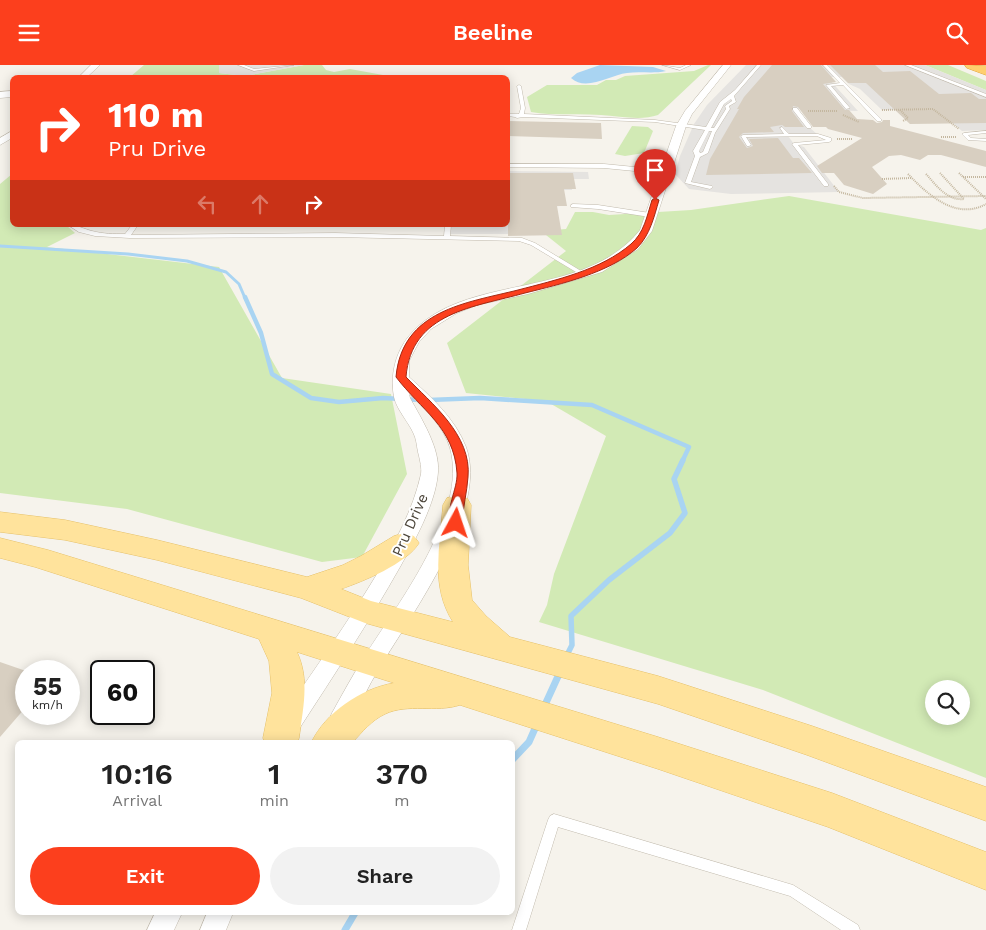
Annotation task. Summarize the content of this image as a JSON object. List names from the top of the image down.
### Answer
{
  "streets": {
    "street": ["Pru Drive"]
  },
  "page": {
    "header": "Beeline",
    "turn": ["110 m", "Pru Drive"],
    "speed": "55 km/h",
    "limit": "60",
    "eta": [
      "10:16",
      "Arrival",
      "1",
      "min",
      "370",
      "m"
    ],
    "buttons": ["Exit", "Share"]
  }
}
